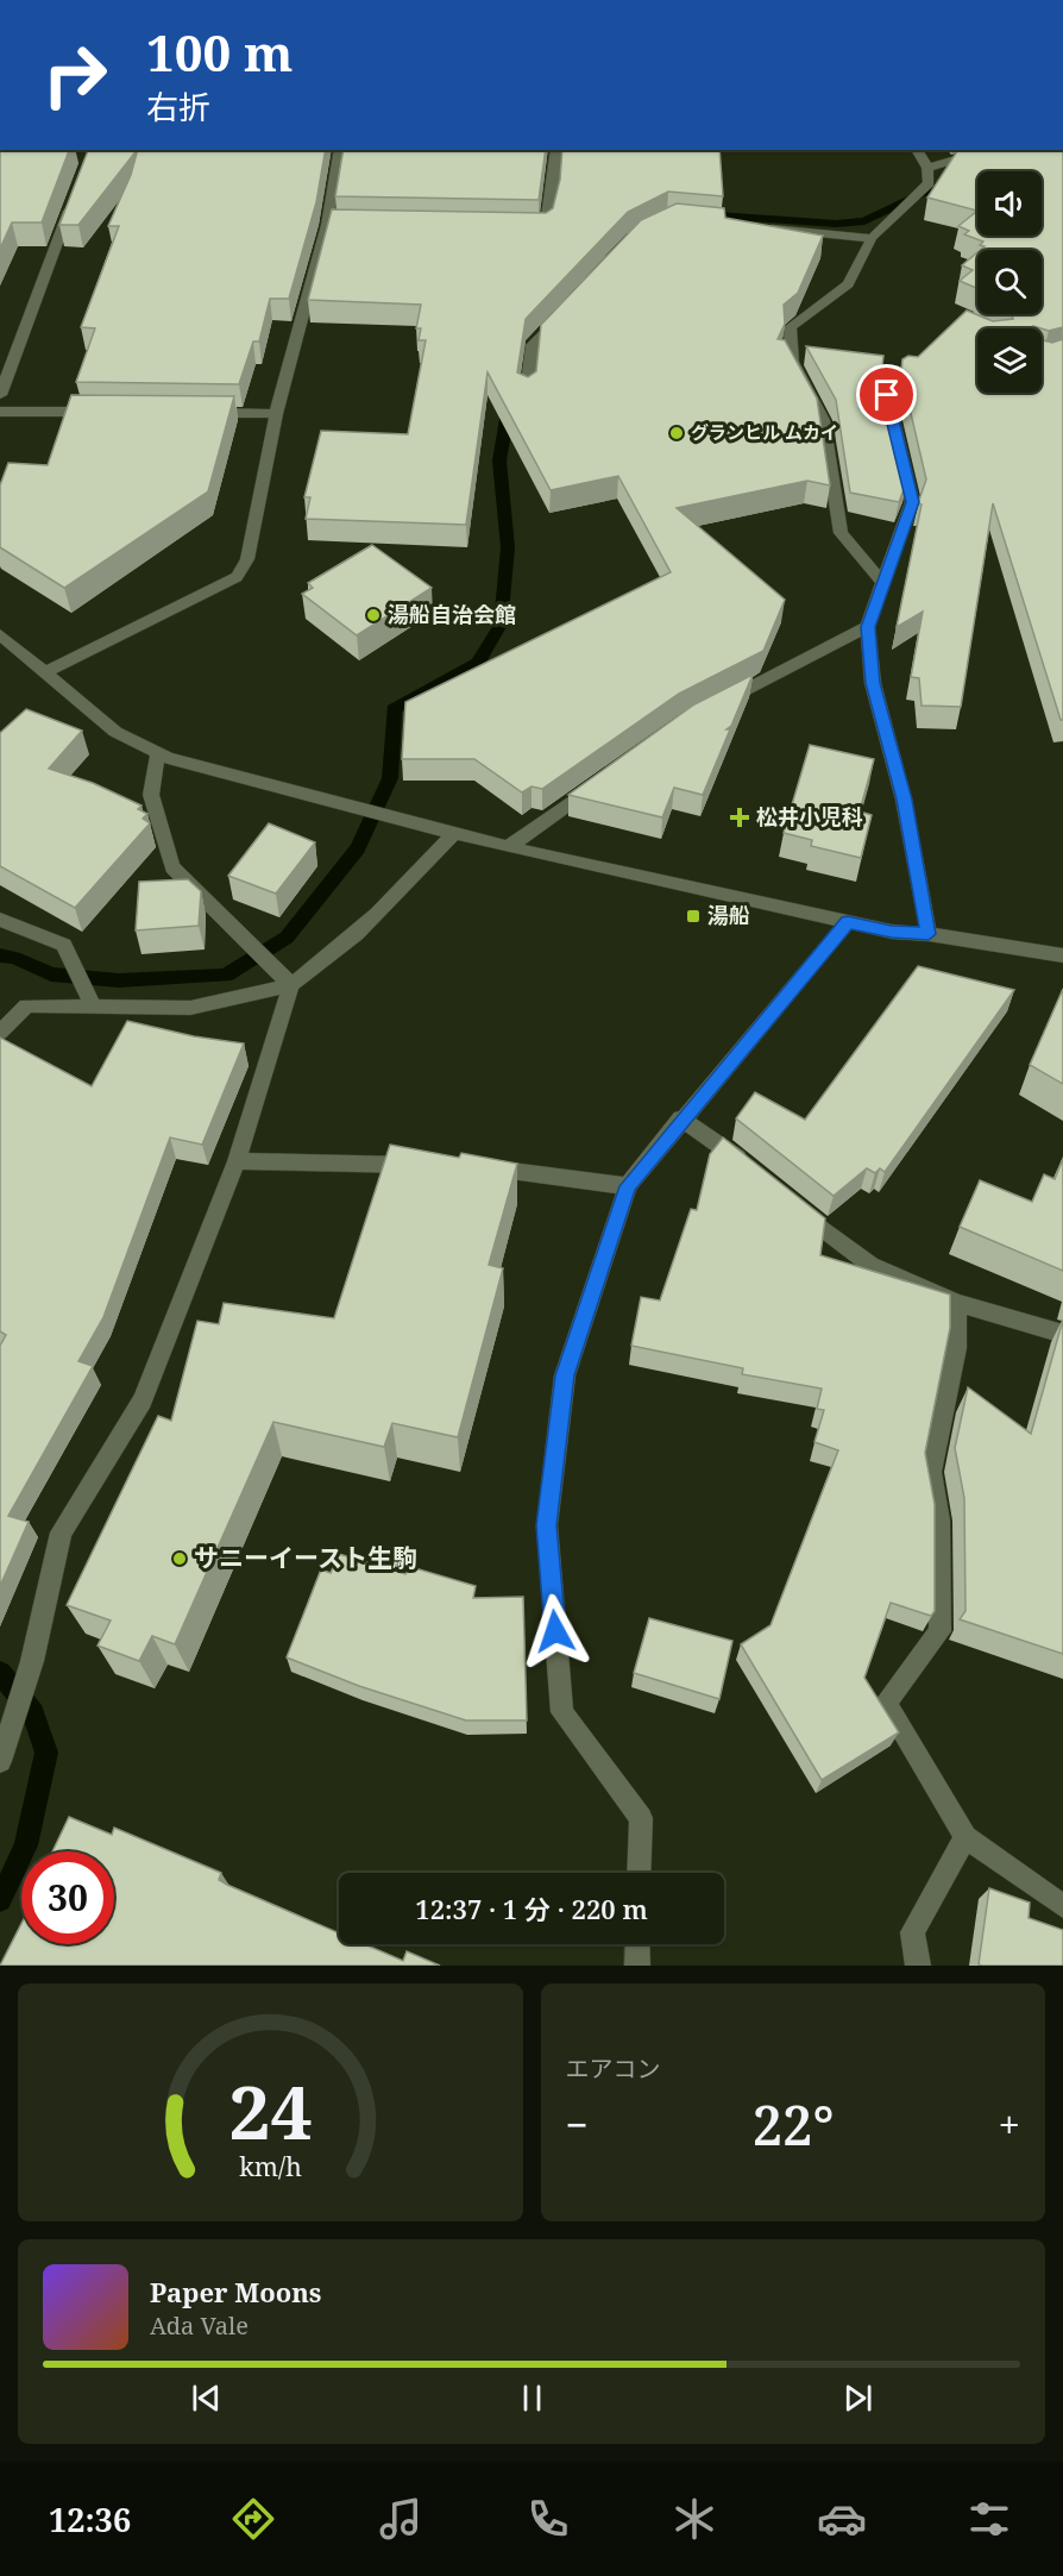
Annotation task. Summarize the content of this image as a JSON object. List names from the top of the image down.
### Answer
{
  "places": {
    "other": ["グランヒル ムカイ", "湯船自治会館", "サニーイースト生駒"],
    "health": ["松井小児科"],
    "transit": ["湯船"]
  },
  "page": {
    "turn": ["100 m", "右折"],
    "limit": "30",
    "trip": "12:37 · 1 分 · 220 m",
    "tile": "エアコン",
    "heat": ["−", "22°", "+"],
    "song": ["Paper Moons", "Ada Vale"],
    "tabs": "12:36",
    "gauge": ["24", "km/h"]
  }
}
